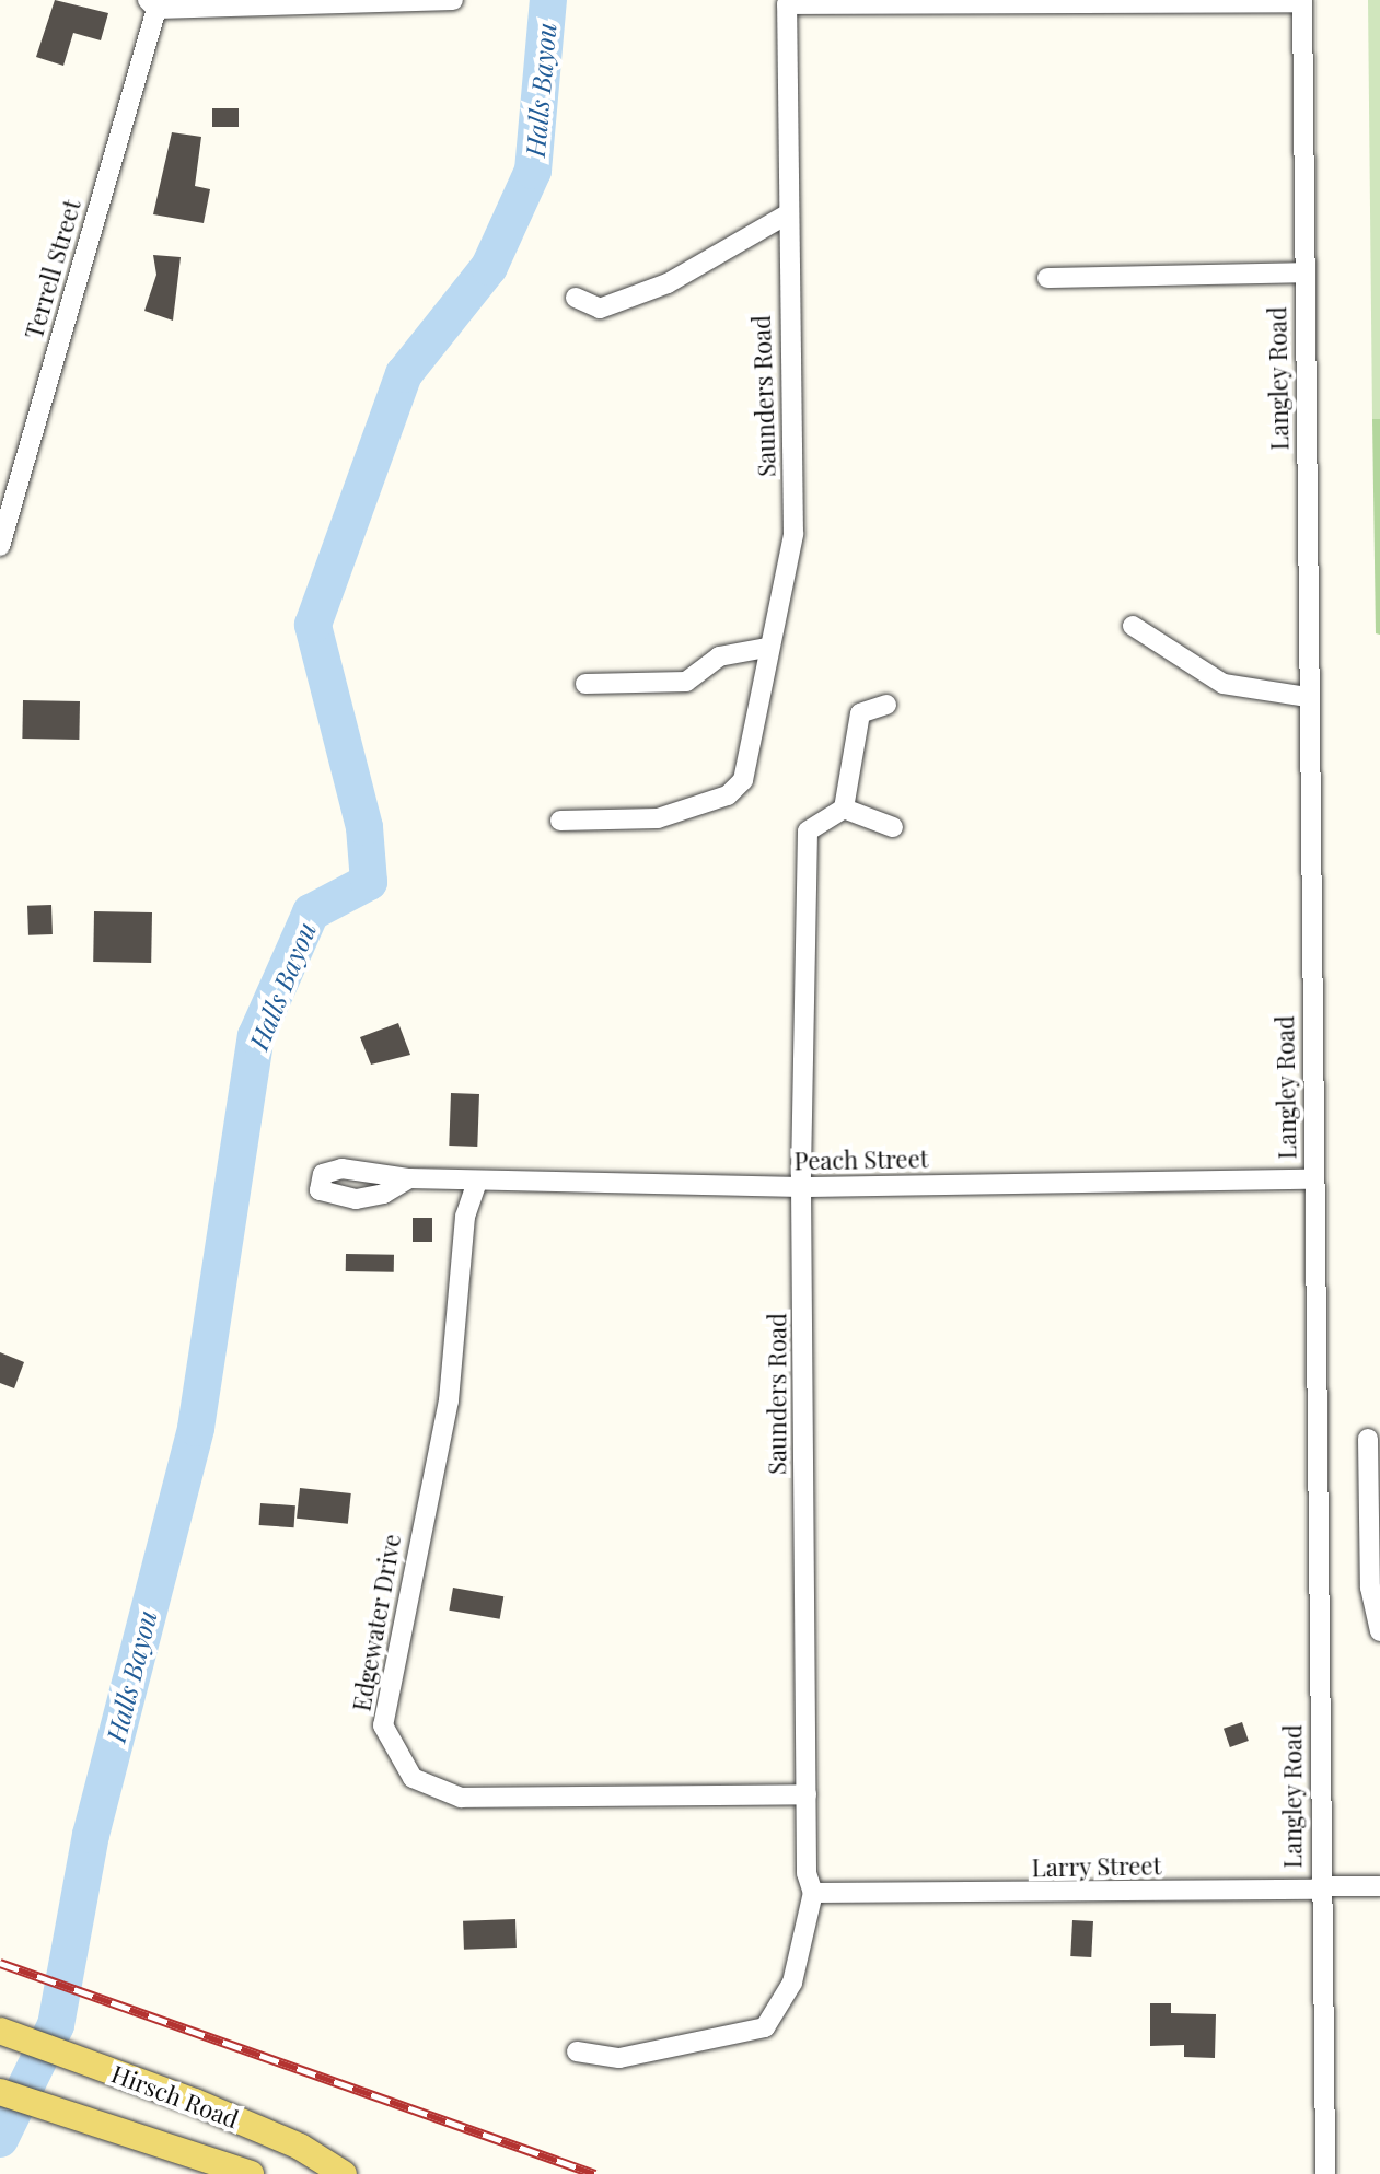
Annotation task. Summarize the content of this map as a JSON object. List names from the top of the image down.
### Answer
{
  "streets": {
    "main road": ["Hirsch Road"],
    "street": [
      "Terrell Street",
      "Langley Road",
      "Saunders Road",
      "Peach Street",
      "Edgewater Drive",
      "Larry Street"
    ]
  },
  "crossings": [
    ["Langley Road", "Saunders Road"],
    ["Langley Road", "Peach Street"],
    ["Langley Road", "Larry Street"],
    ["Saunders Road", "Peach Street"],
    ["Saunders Road", "Edgewater Drive"],
    ["Saunders Road", "Larry Street"],
    ["Peach Street", "Edgewater Drive"]
  ],
  "water": ["Halls Bayou"]
}
